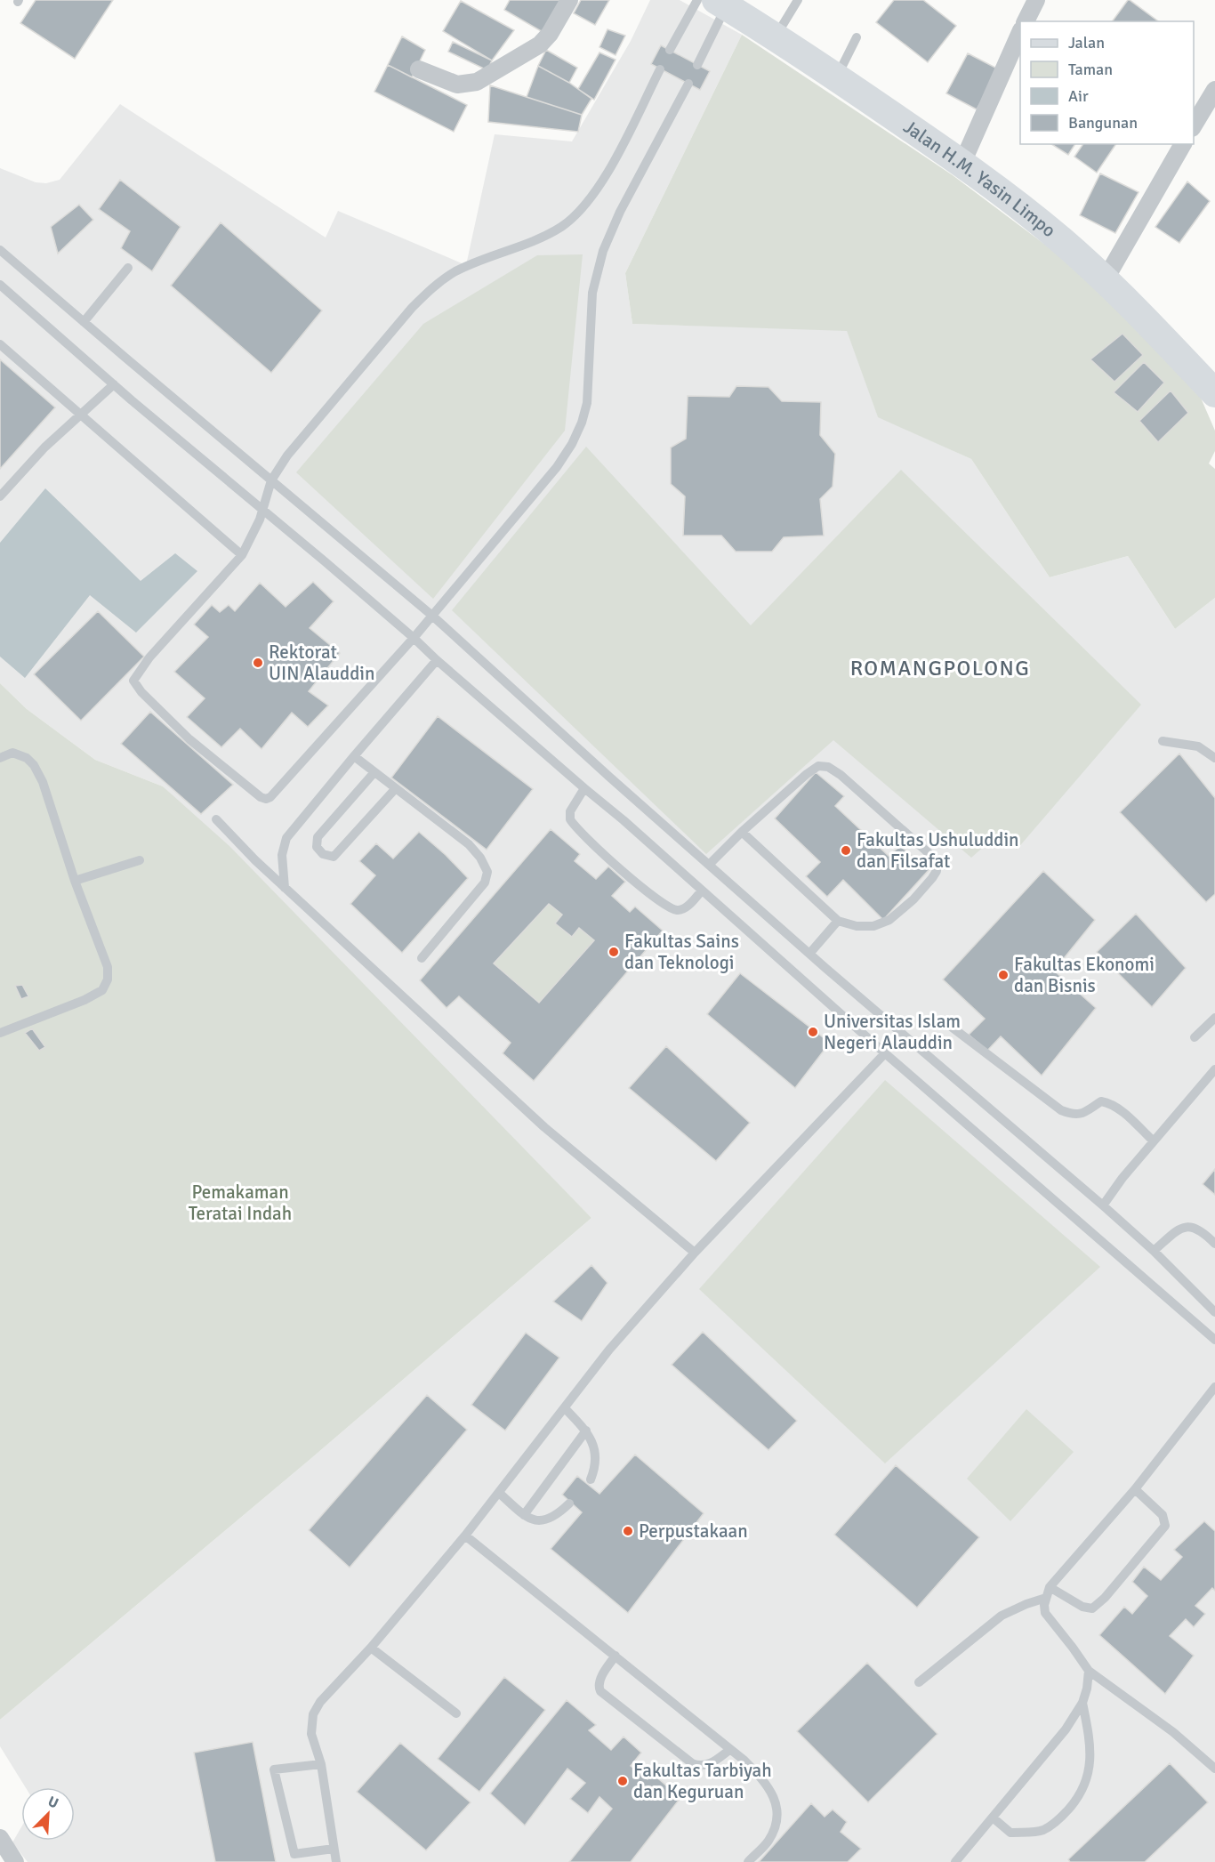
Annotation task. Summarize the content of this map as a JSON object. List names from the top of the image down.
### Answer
{
  "streets": {
    "main road": ["Jalan H.M. Yasin Limpo"]
  },
  "districts": ["ROMANGPOLONG"],
  "parks": ["Pemakaman Teratai Indah"],
  "places": [
    "Rektorat UIN Alauddin",
    "Fakultas Ushuluddin dan Filsafat",
    "Fakultas Sains dan Teknologi",
    "Fakultas Ekonomi dan Bisnis",
    "Universitas Islam Negeri Alauddin",
    "Perpustakaan",
    "Fakultas Tarbiyah dan Keguruan"
  ],
  "legend": [
    "Jalan",
    "Taman",
    "Air",
    "Bangunan"
  ],
  "north": "top right"
}
